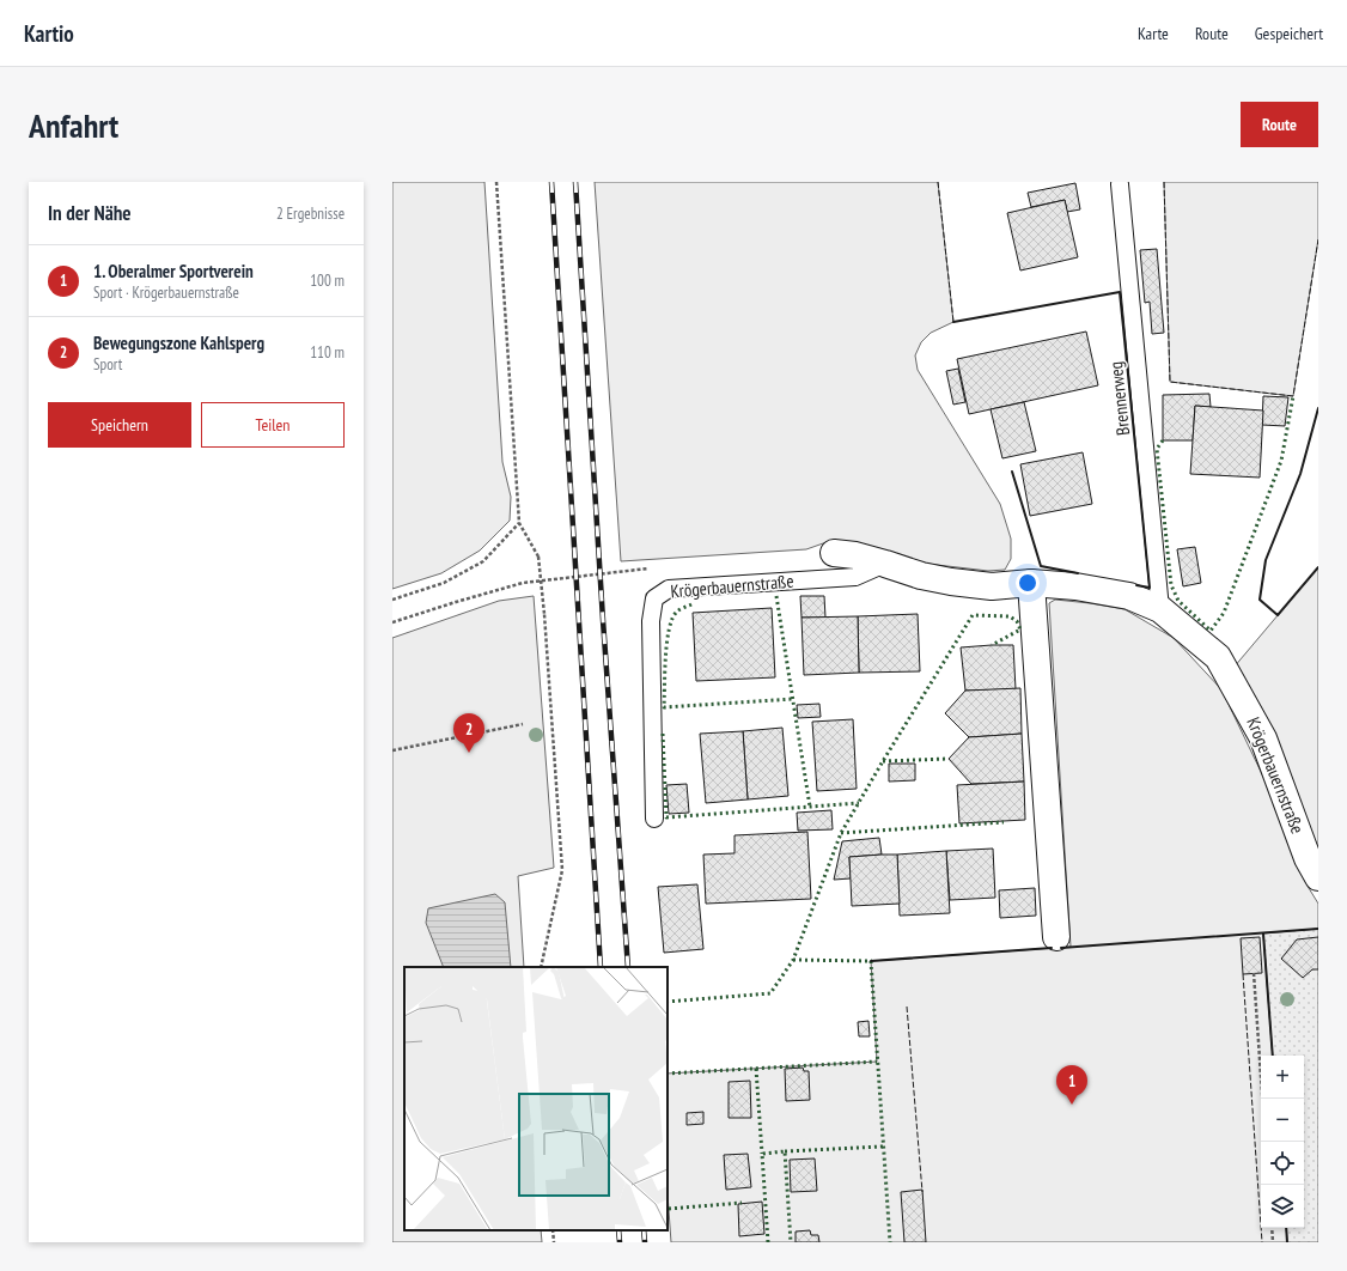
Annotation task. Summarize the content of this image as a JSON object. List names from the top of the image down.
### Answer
{
  "streets": {
    "street": ["Krögerbauernstraße"],
    "lane": ["Brennerweg"]
  },
  "crossings": [
    ["Brennerweg", "Krögerbauernstraße"]
  ],
  "page": {
    "header": "Kartio",
    "nav": ["Karte", "Route", "Gespeichert"],
    "buttons": [
      "Route",
      ["Speichern", "Teilen"]
    ],
    "title": "Anfahrt",
    "heading": ["In der Nähe", "2 Ergebnisse"],
    "list": [
      {
        "mark": "1",
        "name": "1. Oberalmer Sportverein",
        "note": "Sport · Krögerbauernstraße",
        "value": "100 m"
      },
      {
        "mark": "2",
        "name": "Bewegungszone Kahlsperg",
        "note": "Sport",
        "value": "110 m"
      }
    ],
    "pins": ["2", "1"],
    "map_buttons": ["+", "−"]
  }
}
